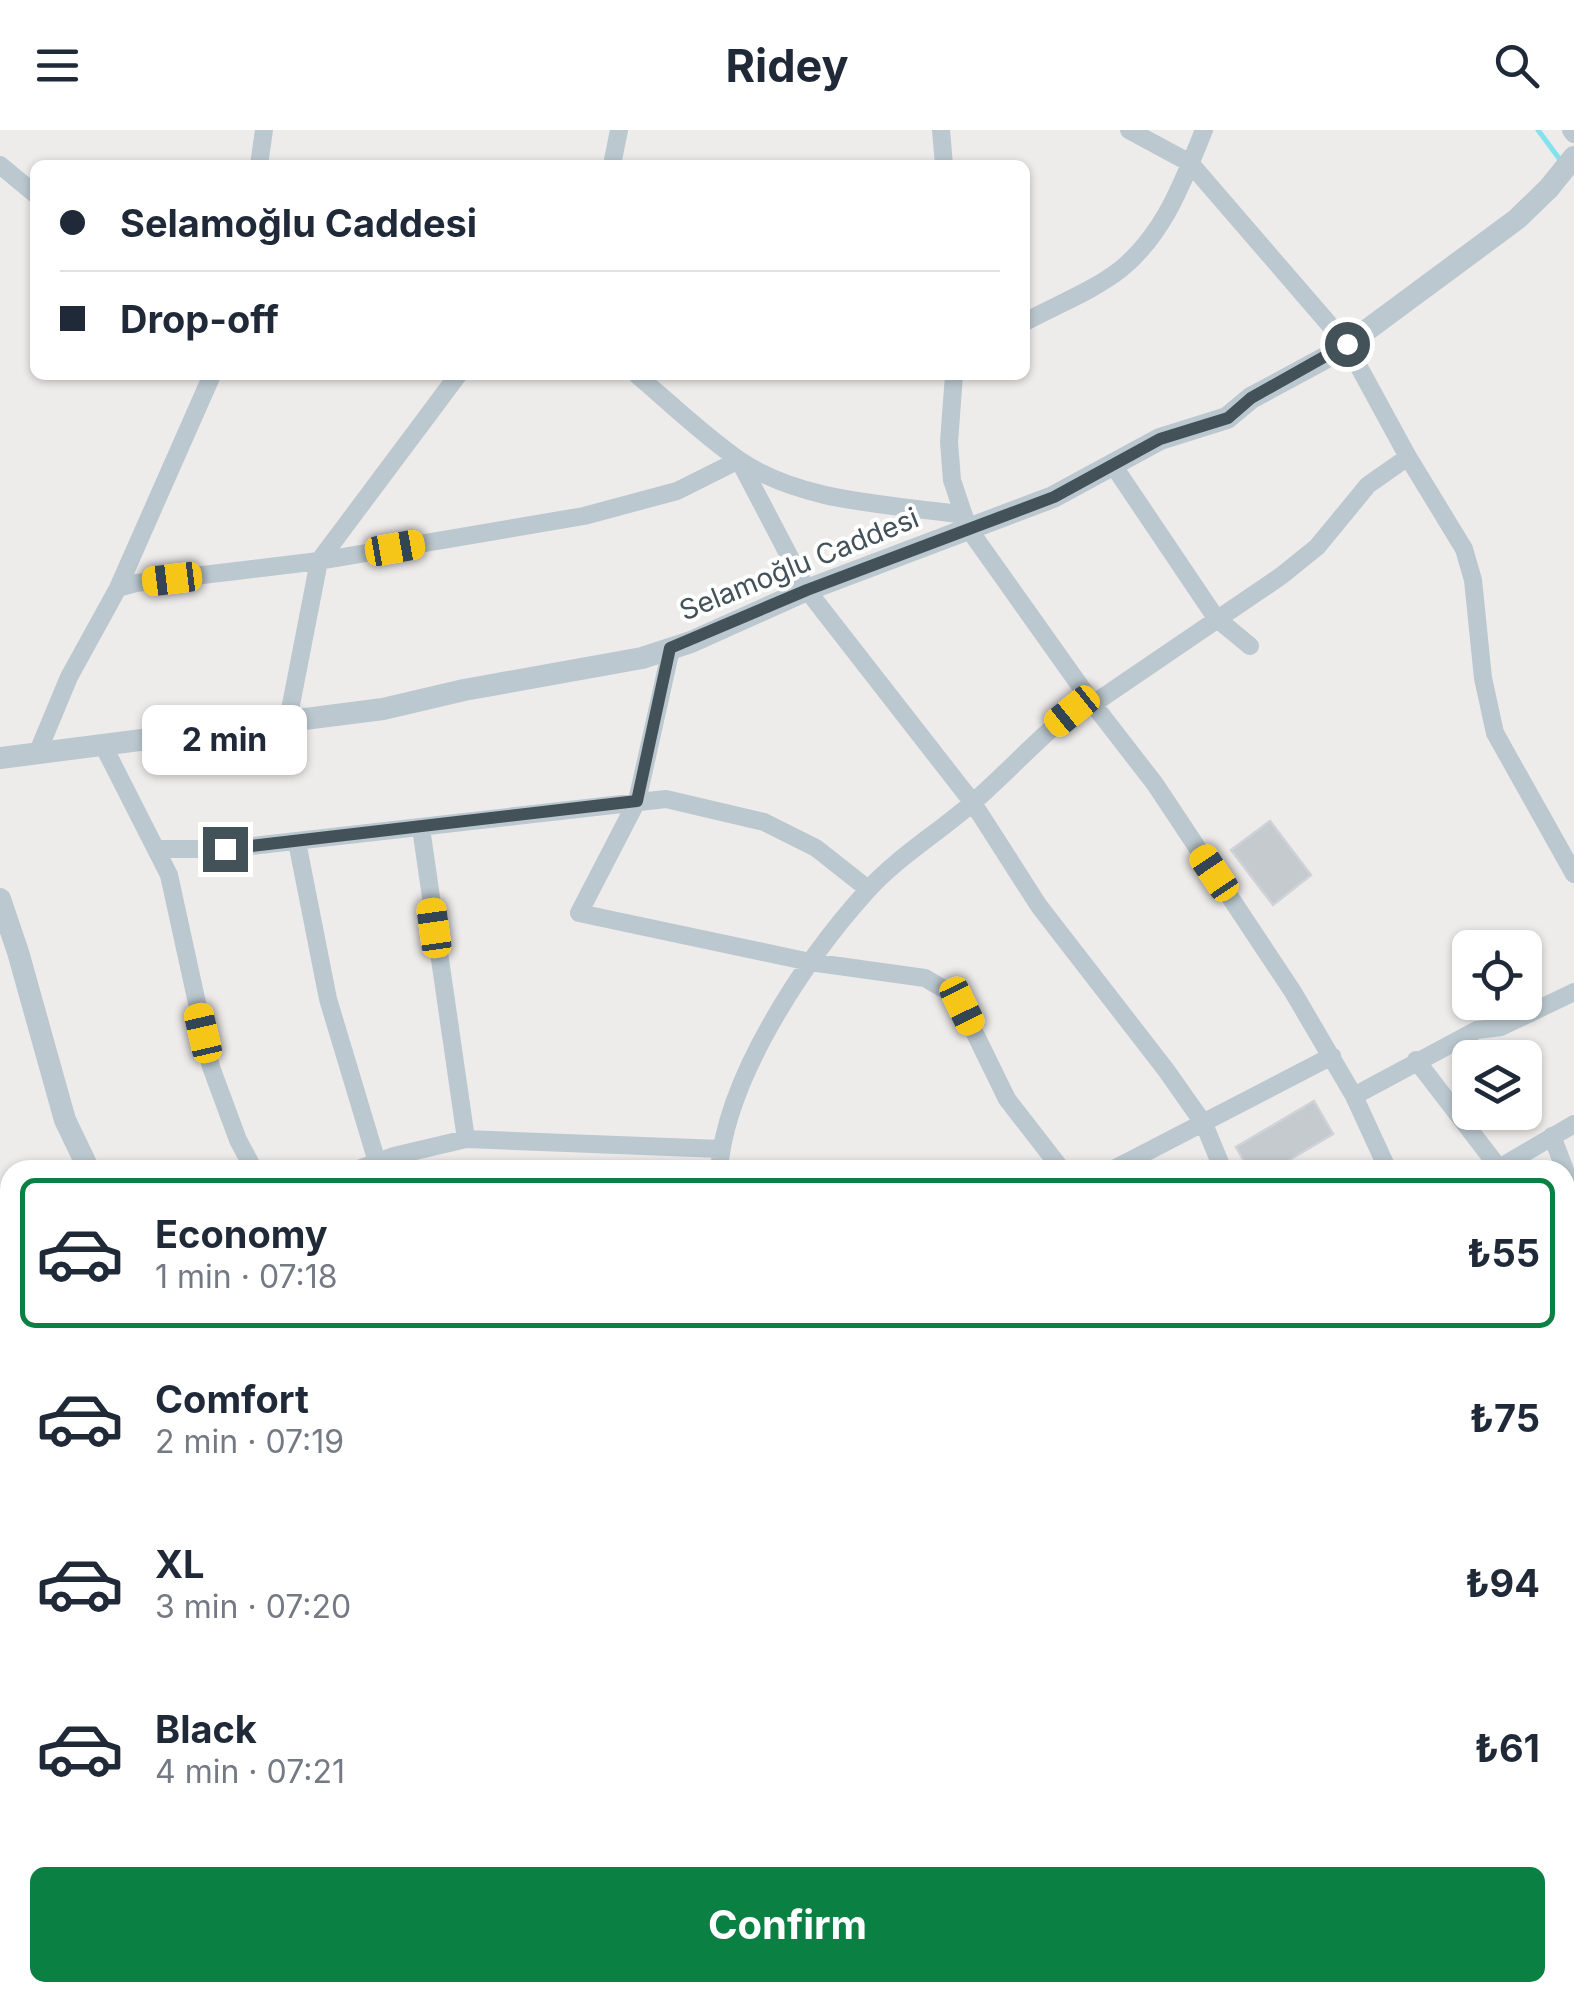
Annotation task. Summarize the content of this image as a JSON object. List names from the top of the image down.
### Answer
{
  "streets": {
    "street": ["Selamoğlu Caddesi"]
  },
  "page": {
    "header": "Ridey",
    "banner": ["Selamoğlu Caddesi", "Drop-off"],
    "bubble": "2 min",
    "list": [
      {
        "name": "Economy",
        "note": "1 min · 07:18",
        "value": "₺55"
      },
      {
        "name": "Comfort",
        "note": "2 min · 07:19",
        "value": "₺75"
      },
      {
        "name": "XL",
        "note": "3 min · 07:20",
        "value": "₺94"
      },
      {
        "name": "Black",
        "note": "4 min · 07:21",
        "value": "₺61"
      }
    ],
    "buttons": "Confirm"
  }
}
